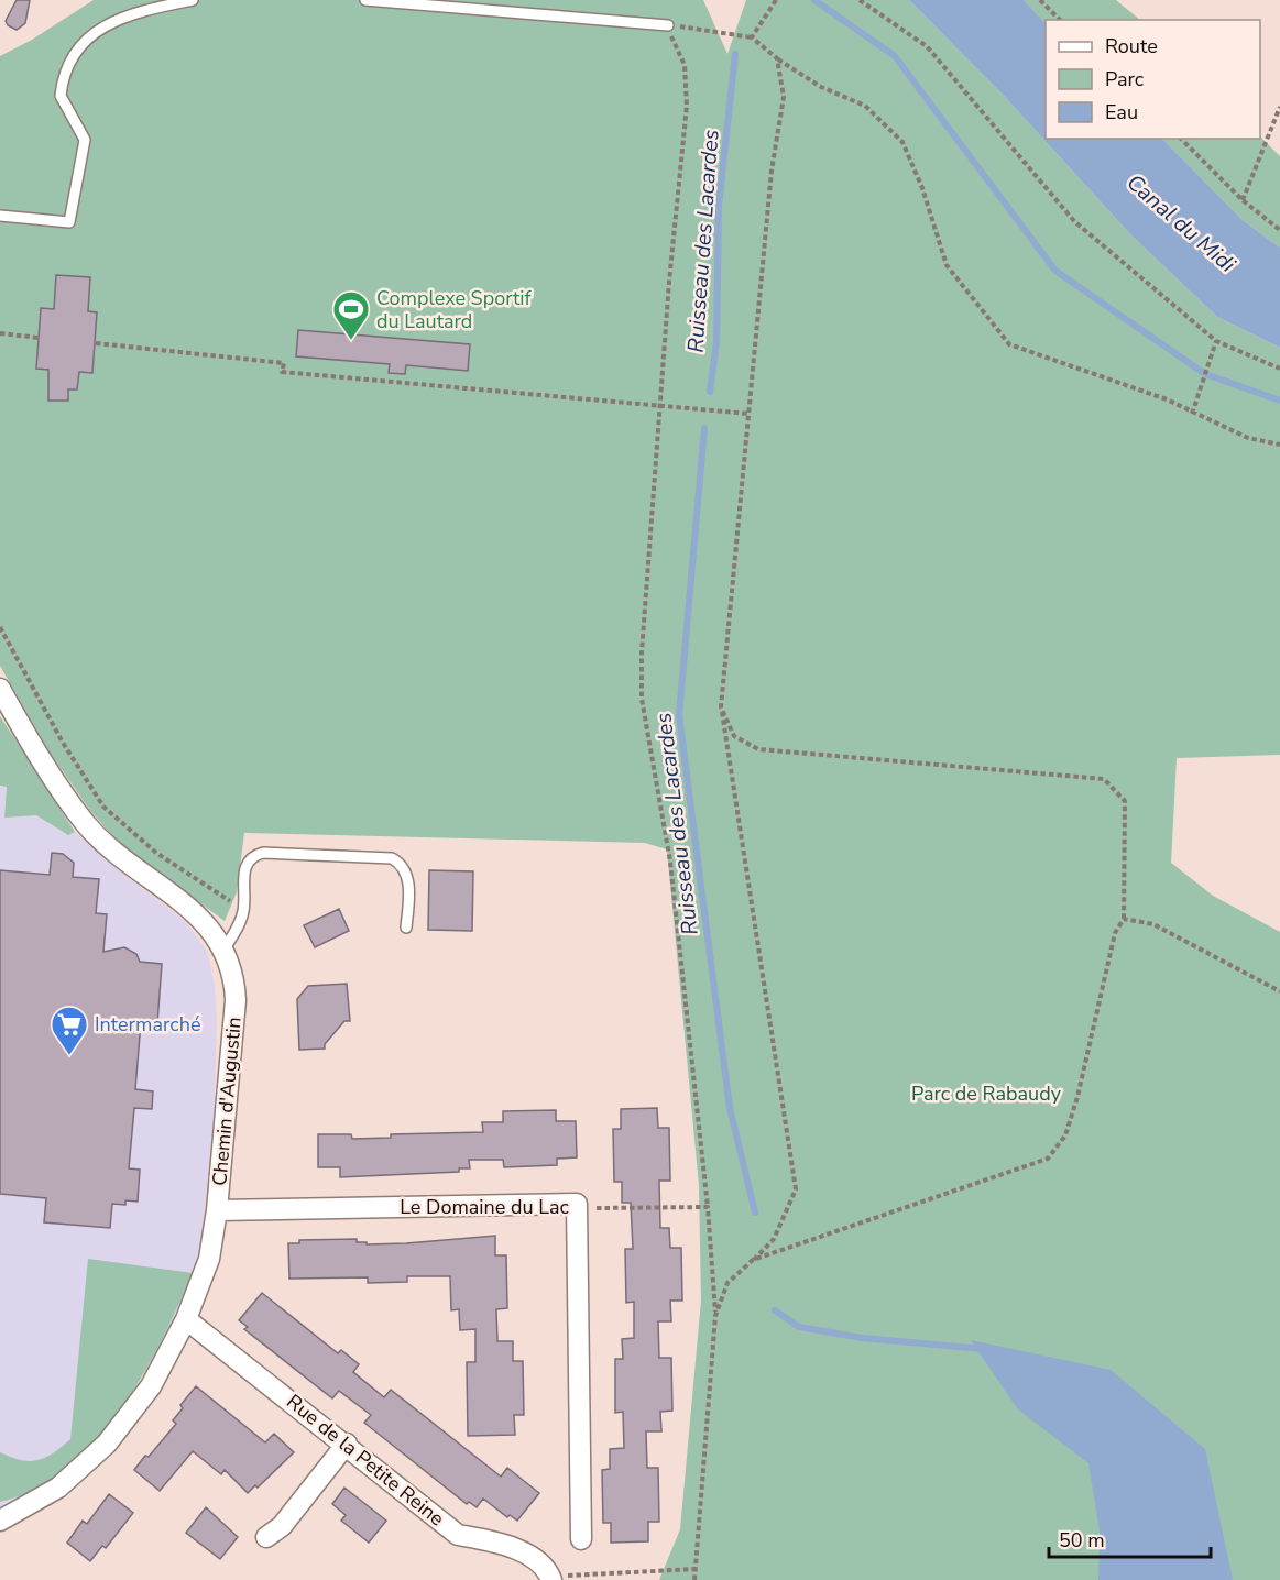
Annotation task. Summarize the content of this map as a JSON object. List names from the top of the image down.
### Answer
{
  "streets": {
    "street": ["Chemin d'Augustin", "Le Domaine du Lac", "Rue de la Petite Reine"]
  },
  "crossings": [
    ["Chemin d'Augustin", "Le Domaine du Lac"],
    ["Chemin d'Augustin", "Rue de la Petite Reine"]
  ],
  "water": ["Canal du Midi", "Ruisseau des Lacardes"],
  "parks": ["Parc de Rabaudy"],
  "places": {
    "sports": ["Complexe Sportif du Lautard"],
    "supermarket": ["Intermarché"]
  },
  "legend": ["Route", "Parc", "Eau"],
  "scale_bar": "50 m"
}
